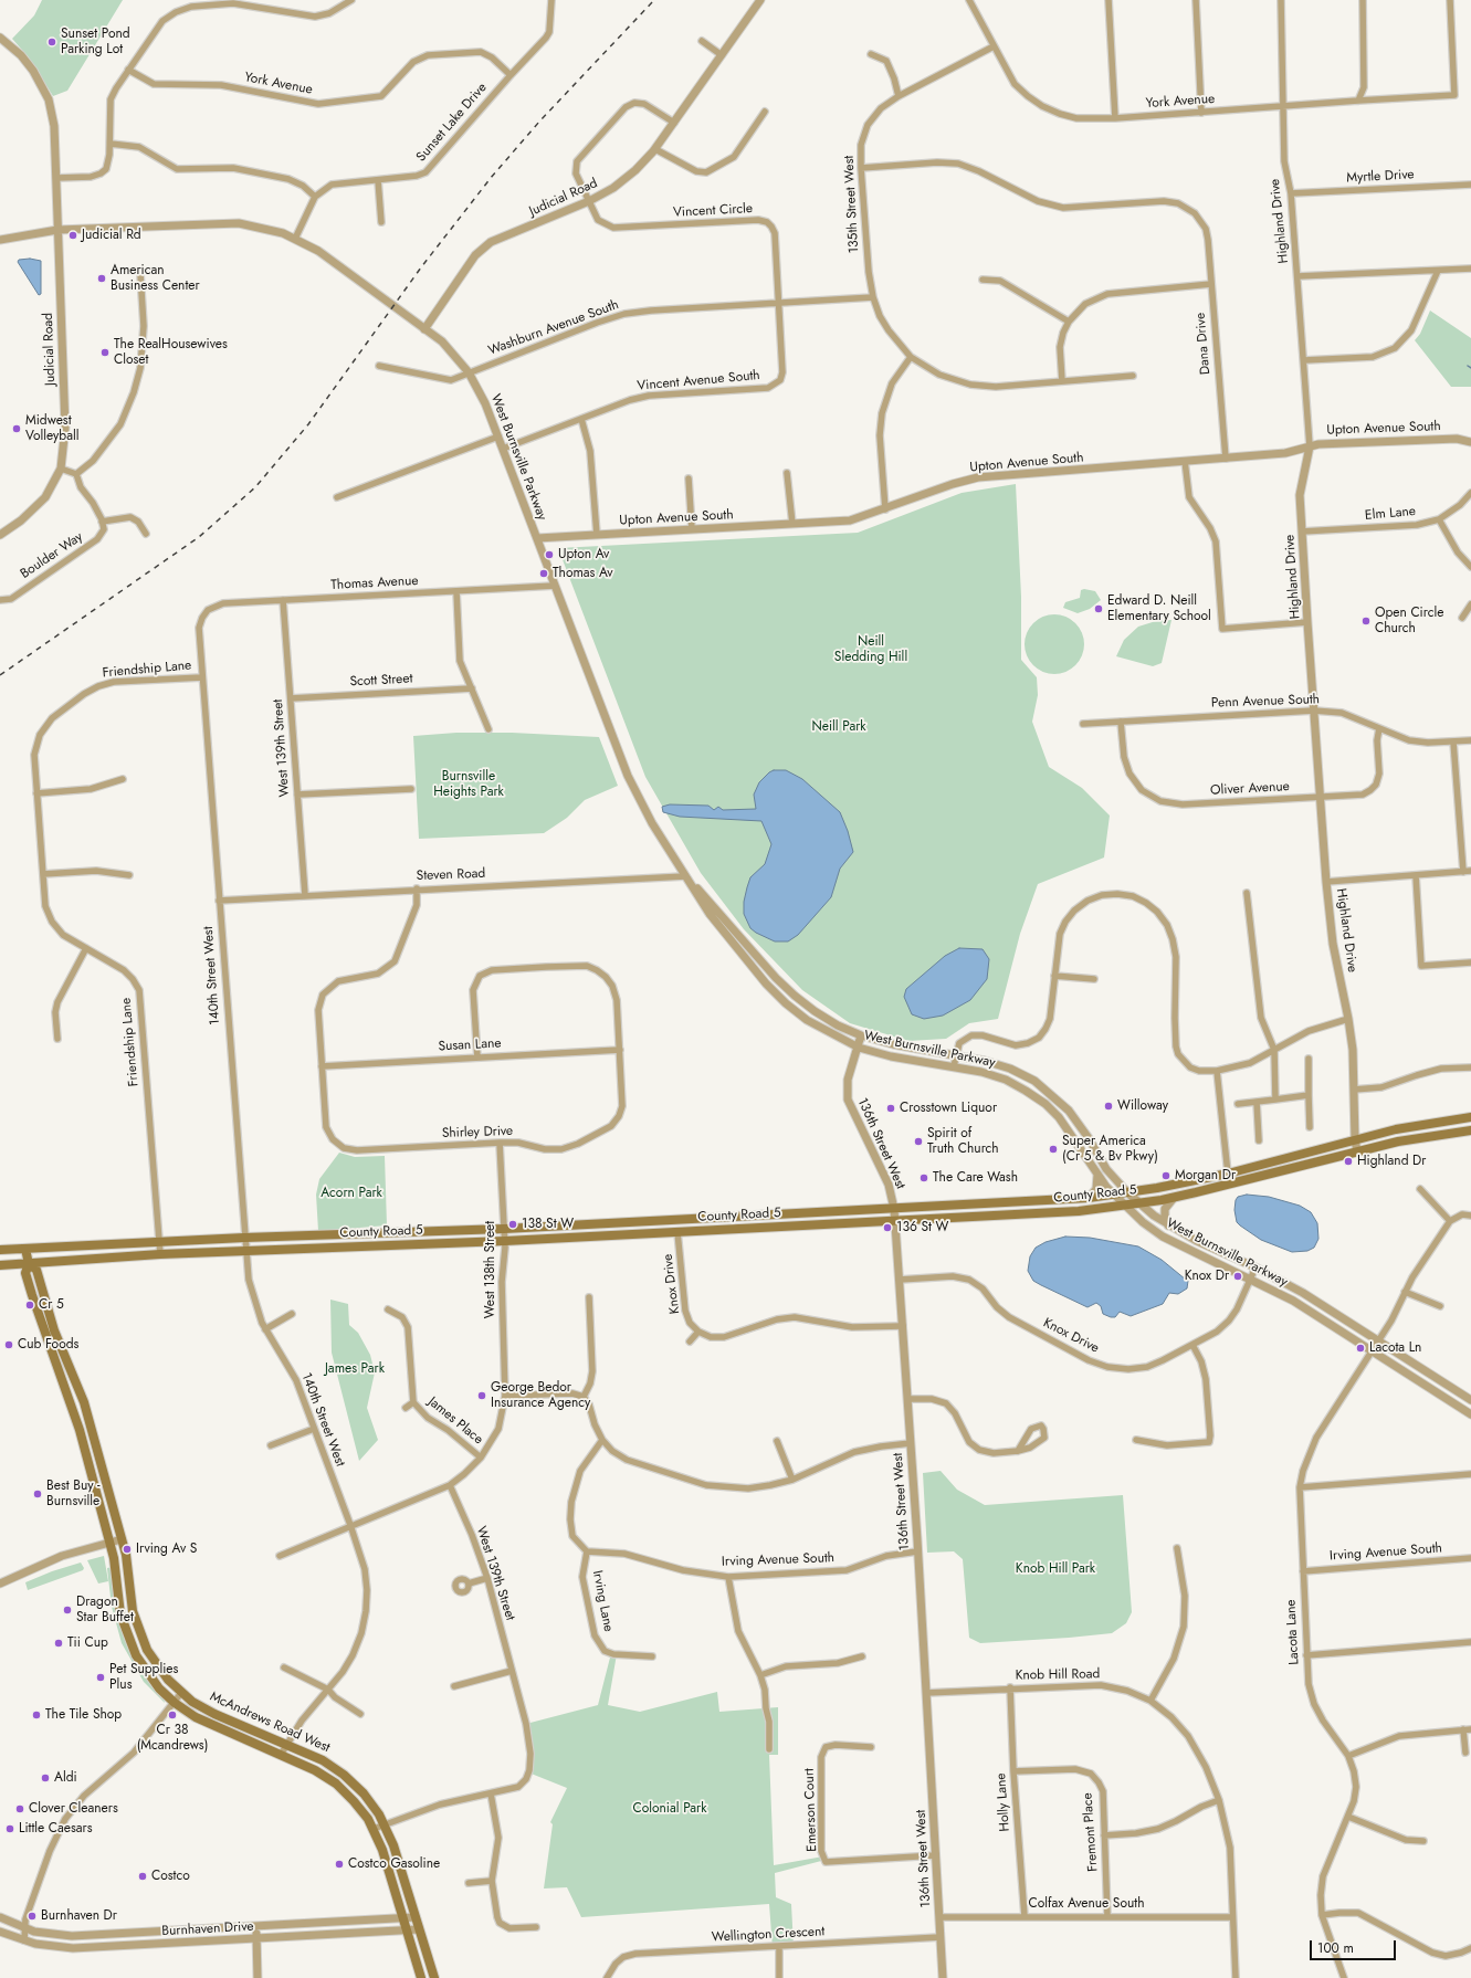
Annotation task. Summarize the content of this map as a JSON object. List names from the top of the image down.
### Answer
{
  "streets": {
    "main road": ["County Road 5", "McAndrews Road West"],
    "street": [
      "York Avenue",
      "Sunset Lake Drive",
      "Myrtle Drive",
      "Judicial Road",
      "135th Street West",
      "Vincent Circle",
      "Highland Drive",
      "Washburn Avenue South",
      "Dana Drive",
      "Vincent Avenue South",
      "Upton Avenue South",
      "West Burnsville Parkway",
      "Elm Lane",
      "Boulder Way",
      "Thomas Avenue",
      "Friendship Lane",
      "Scott Street",
      "Penn Avenue South",
      "West 139th Street",
      "Oliver Avenue",
      "Steven Road",
      "140th Street West",
      "Susan Lane",
      "Shirley Drive",
      "136th Street West",
      "West 138th Street",
      "Knox Drive",
      "James Place",
      "Irving Avenue South",
      "Irving Lane",
      "Lacota Lane",
      "Knob Hill Road",
      "Holly Lane",
      "Emerson Court",
      "Fremont Place",
      "Colfax Avenue South",
      "Burnhaven Drive",
      "Wellington Crescent"
    ]
  },
  "crossings": [
    ["York Avenue", "Sunset Lake Drive"],
    ["York Avenue", "135th Street West"],
    ["York Avenue", "Highland Drive"],
    ["Sunset Lake Drive", "West Burnsville Parkway"],
    ["Myrtle Drive", "Highland Drive"],
    ["Judicial Road", "Vincent Circle"],
    ["Judicial Road", "West Burnsville Parkway"],
    ["135th Street West", "Washburn Avenue South"],
    ["135th Street West", "Dana Drive"],
    ["Vincent Circle", "Washburn Avenue South"],
    ["Vincent Circle", "Vincent Avenue South"],
    ["Highland Drive", "Upton Avenue South"],
    ["Highland Drive", "Elm Lane"],
    ["Highland Drive", "Penn Avenue South"],
    ["Highland Drive", "Oliver Avenue"],
    ["Highland Drive", "County Road 5"],
    ["Washburn Avenue South", "Vincent Avenue South"],
    ["Washburn Avenue South", "West Burnsville Parkway"],
    ["Dana Drive", "Upton Avenue South"],
    ["Vincent Avenue South", "West Burnsville Parkway"],
    ["Upton Avenue South", "West Burnsville Parkway"],
    ["West Burnsville Parkway", "Thomas Avenue"],
    ["West Burnsville Parkway", "Steven Road"],
    ["West Burnsville Parkway", "136th Street West"],
    ["West Burnsville Parkway", "County Road 5"],
    ["West Burnsville Parkway", "Knox Drive"],
    ["West Burnsville Parkway", "Lacota Lane"],
    ["Thomas Avenue", "West 139th Street"],
    ["Thomas Avenue", "140th Street West"],
    ["Friendship Lane", "140th Street West"],
    ["Friendship Lane", "County Road 5"],
    ["Scott Street", "West 139th Street"],
    ["Penn Avenue South", "Oliver Avenue"],
    ["West 139th Street", "Steven Road"],
    ["West 139th Street", "West 138th Street"],
    ["Steven Road", "140th Street West"],
    ["Steven Road", "Shirley Drive"],
    ["140th Street West", "County Road 5"],
    ["140th Street West", "West 138th Street"],
    ["140th Street West", "McAndrews Road West"],
    ["Susan Lane", "Shirley Drive"],
    ["Shirley Drive", "West 138th Street"],
    ["136th Street West", "County Road 5"],
    ["136th Street West", "Knox Drive"],
    ["136th Street West", "Irving Avenue South"],
    ["136th Street West", "Knob Hill Road"],
    ["136th Street West", "Emerson Court"],
    ["136th Street West", "Colfax Avenue South"],
    ["136th Street West", "Wellington Crescent"],
    ["County Road 5", "West 138th Street"],
    ["County Road 5", "Knox Drive"],
    ["County Road 5", "McAndrews Road West"],
    ["West 138th Street", "James Place"],
    ["Irving Avenue South", "Irving Lane"],
    ["Irving Avenue South", "Lacota Lane"],
    ["Knob Hill Road", "Holly Lane"],
    ["Knob Hill Road", "Colfax Avenue South"],
    ["McAndrews Road West", "Burnhaven Drive"],
    ["Holly Lane", "Fremont Place"],
    ["Holly Lane", "Colfax Avenue South"],
    ["Fremont Place", "Colfax Avenue South"]
  ],
  "parks": [
    "Neill Sledding Hill",
    "Neill Park",
    "Burnsville Heights Park",
    "Acorn Park",
    "James Park",
    "Knob Hill Park",
    "Colonial Park"
  ],
  "places": [
    "Sunset Pond Parking Lot",
    "Judicial Rd",
    "American Business Center",
    "The RealHousewives Closet",
    "Midwest Volleyball",
    "Upton Av",
    "Thomas Av",
    "Edward D. Neill Elementary School",
    "Open Circle Church",
    "Willoway",
    "Crosstown Liquor",
    "Spirit of Truth Church",
    "Super America (Cr 5 & Bv Pkwy)",
    "Highland Dr",
    "Morgan Dr",
    "The Care Wash",
    "138 St W",
    "136 St W",
    "Knox Dr",
    "Cr 5",
    "Cub Foods",
    "Lacota Ln",
    "George Bedor Insurance Agency",
    "Best Buy - Burnsville",
    "Irving Av S",
    "Dragon Star Buffet",
    "Tii Cup",
    "Pet Supplies Plus",
    "The Tile Shop",
    "Cr 38 (Mcandrews)",
    "Aldi",
    "Clover Cleaners",
    "Little Caesars",
    "Costco Gasoline",
    "Costco",
    "Burnhaven Dr"
  ],
  "scale_bar": "100 m"
}
